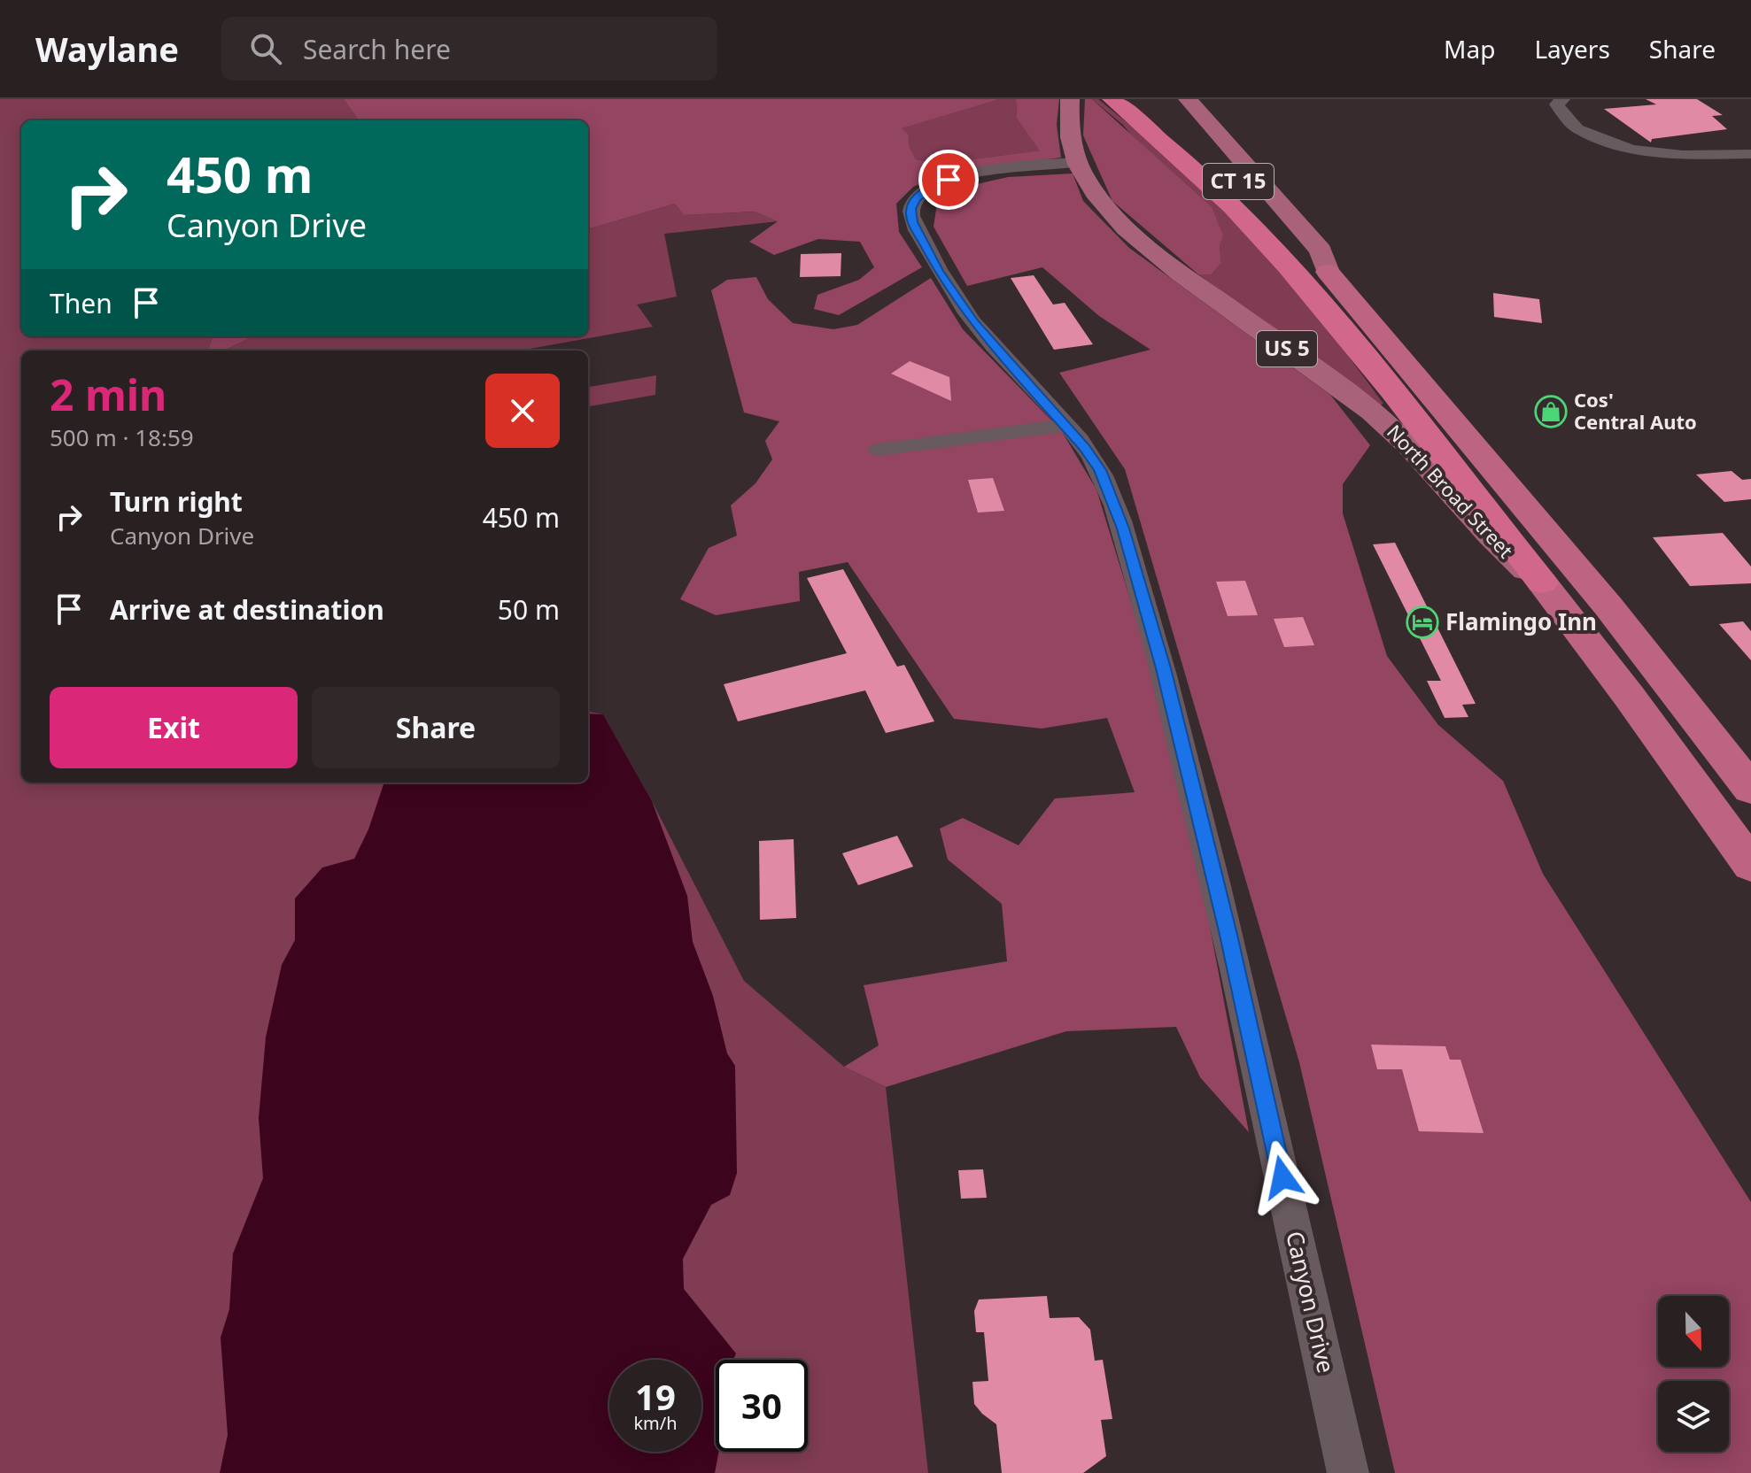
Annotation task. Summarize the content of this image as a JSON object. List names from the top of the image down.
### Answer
{
  "streets": {
    "highway": ["CT 15", "US 5", "North Broad Street"],
    "street": ["Canyon Drive"]
  },
  "crossings": [
    ["CT 15", "North Broad Street"],
    ["North Broad Street", "Canyon Drive"]
  ],
  "places": {
    "shop": ["Cos' Central Auto"],
    "hotel": ["Flamingo Inn"]
  },
  "north": "bottom",
  "page": {
    "header": "Waylane",
    "search": "Search here",
    "nav": ["Map", "Layers", "Share"],
    "turn": ["450 m", "Canyon Drive"],
    "then": "Then",
    "heading": ["2 min", "500 m · 18:59"],
    "list": [
      {
        "name": "Turn right",
        "note": "Canyon Drive",
        "value": "450 m"
      },
      {
        "name": "Arrive at destination",
        "value": "50 m"
      }
    ],
    "buttons": ["Exit", "Share"],
    "speed": "19 km/h",
    "limit": "30"
  }
}
